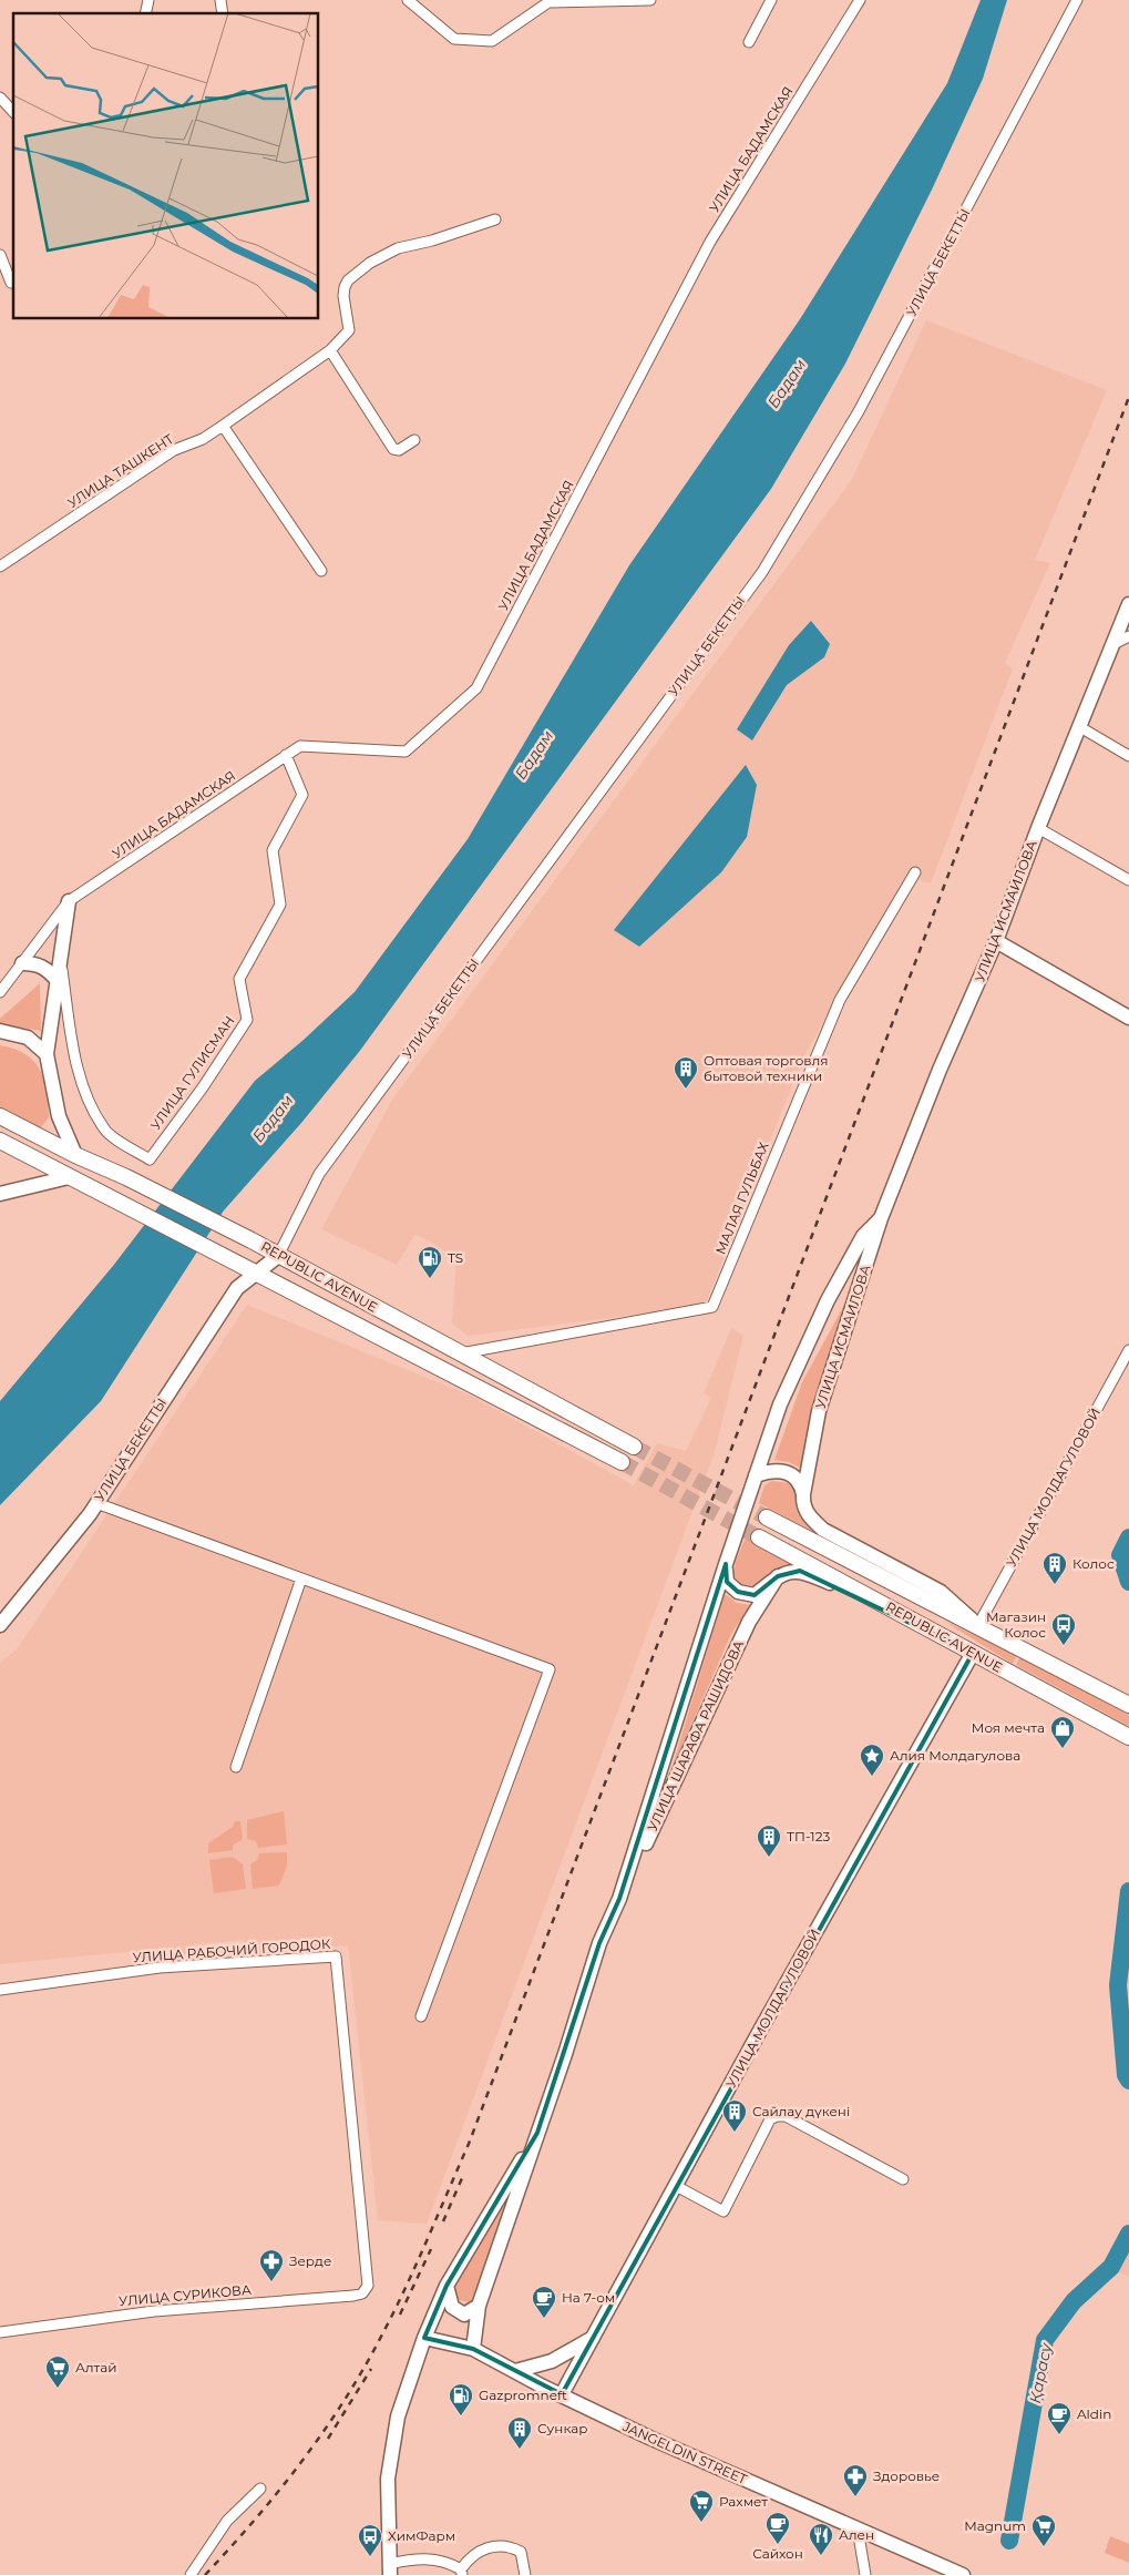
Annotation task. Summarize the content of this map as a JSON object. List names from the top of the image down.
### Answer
{
  "streets": {
    "main road": [
      "УЛИЦА БЕКЕТТЫ",
      "УЛИЦА ИСМАИЛОВА",
      "REPUBLIC AVENUE",
      "УЛИЦА МОЛДАГУЛОВОЙ",
      "УЛИЦА ШАРАФА РАШИДОВА",
      "JANGELDIN STREET"
    ],
    "street": [
      "УЛИЦА БАДАМСКАЯ",
      "УЛИЦА ТАШКЕНТ",
      "УЛИЦА ГУЛИСМАН",
      "МАЛАЯ ГУЛЬБАХ",
      "УЛИЦА РАБОЧИЙ ГОРОДОК",
      "УЛИЦА СУРИКОВА"
    ]
  },
  "crossings": [
    ["УЛИЦА БАДАМСКАЯ", "УЛИЦА ГУЛИСМАН"],
    ["УЛИЦА БЕКЕТТЫ", "REPUBLIC AVENUE"],
    ["УЛИЦА ИСМАИЛОВА", "REPUBLIC AVENUE"],
    ["УЛИЦА ИСМАИЛОВА", "УЛИЦА МОЛДАГУЛОВОЙ"],
    ["УЛИЦА ИСМАИЛОВА", "УЛИЦА ШАРАФА РАШИДОВА"],
    ["МАЛАЯ ГУЛЬБАХ", "REPUBLIC AVENUE"],
    ["REPUBLIC AVENUE", "УЛИЦА МОЛДАГУЛОВОЙ"],
    ["УЛИЦА МОЛДАГУЛОВОЙ", "JANGELDIN STREET"],
    ["УЛИЦА РАБОЧИЙ ГОРОДОК", "УЛИЦА СУРИКОВА"]
  ],
  "water": ["Бадам", "Қарасу"],
  "places": {
    "building": [
      "Оптовая торговля бытовой техники",
      "Колос",
      "ТП-123",
      "Сайлау дүкені",
      "Сункар"
    ],
    "fuel station": ["TS", "Gazpromneft"],
    "bus stop": ["Магазин Колос", "ХимФарм"],
    "shop": ["Моя мечта"],
    "place": ["Алия Молдагулова"],
    "pharmacy": ["Зерде", "Здоровье"],
    "cafe": ["На 7-ом", "Aldin", "Сайхон"],
    "supermarket": ["Алтай", "Рахмет", "Magnum"],
    "restaurant": ["Ален"]
  }
}
